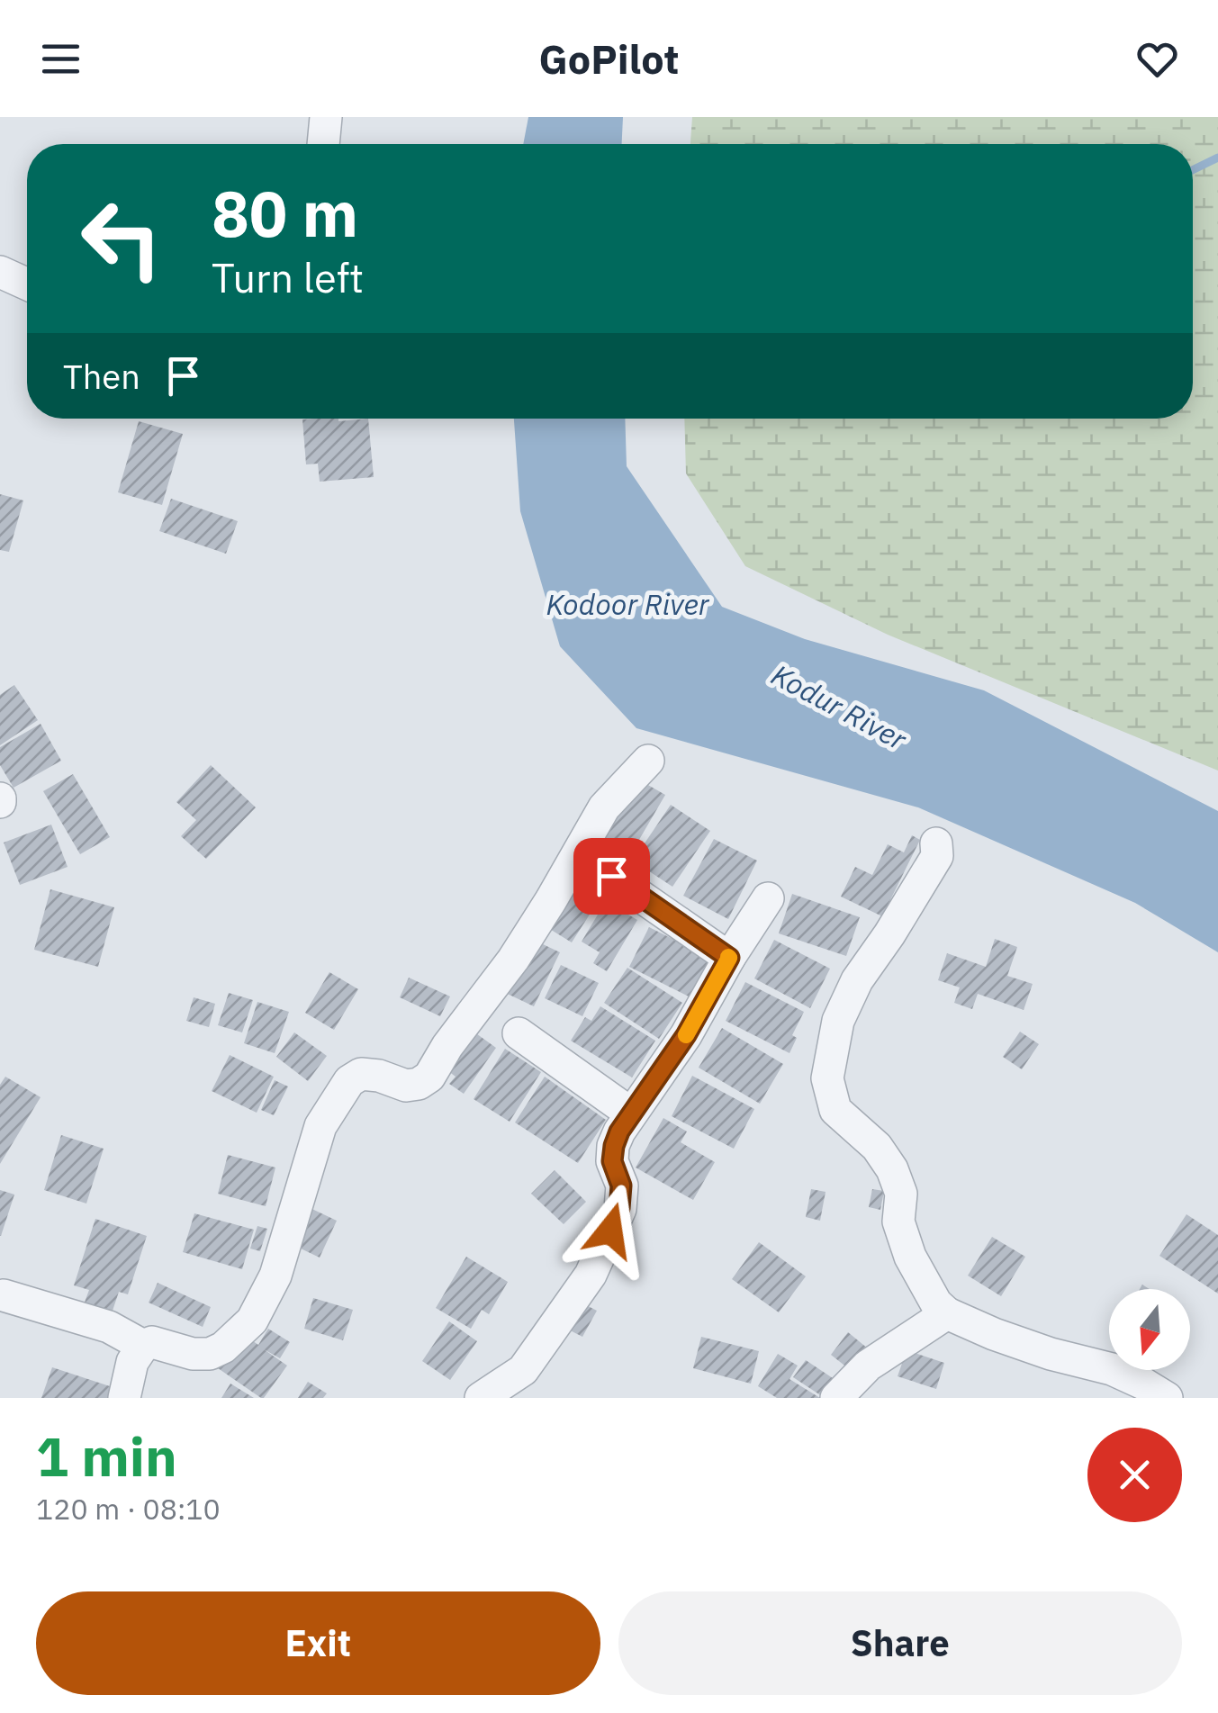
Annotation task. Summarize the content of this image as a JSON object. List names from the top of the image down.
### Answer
{
  "water": ["Kodoor River", "Kodur River"],
  "north": "bottom",
  "page": {
    "header": "GoPilot",
    "turn": ["80 m", "Turn left"],
    "then": "Then",
    "heading": ["1 min", "120 m · 08:10"],
    "buttons": ["Exit", "Share"]
  }
}
